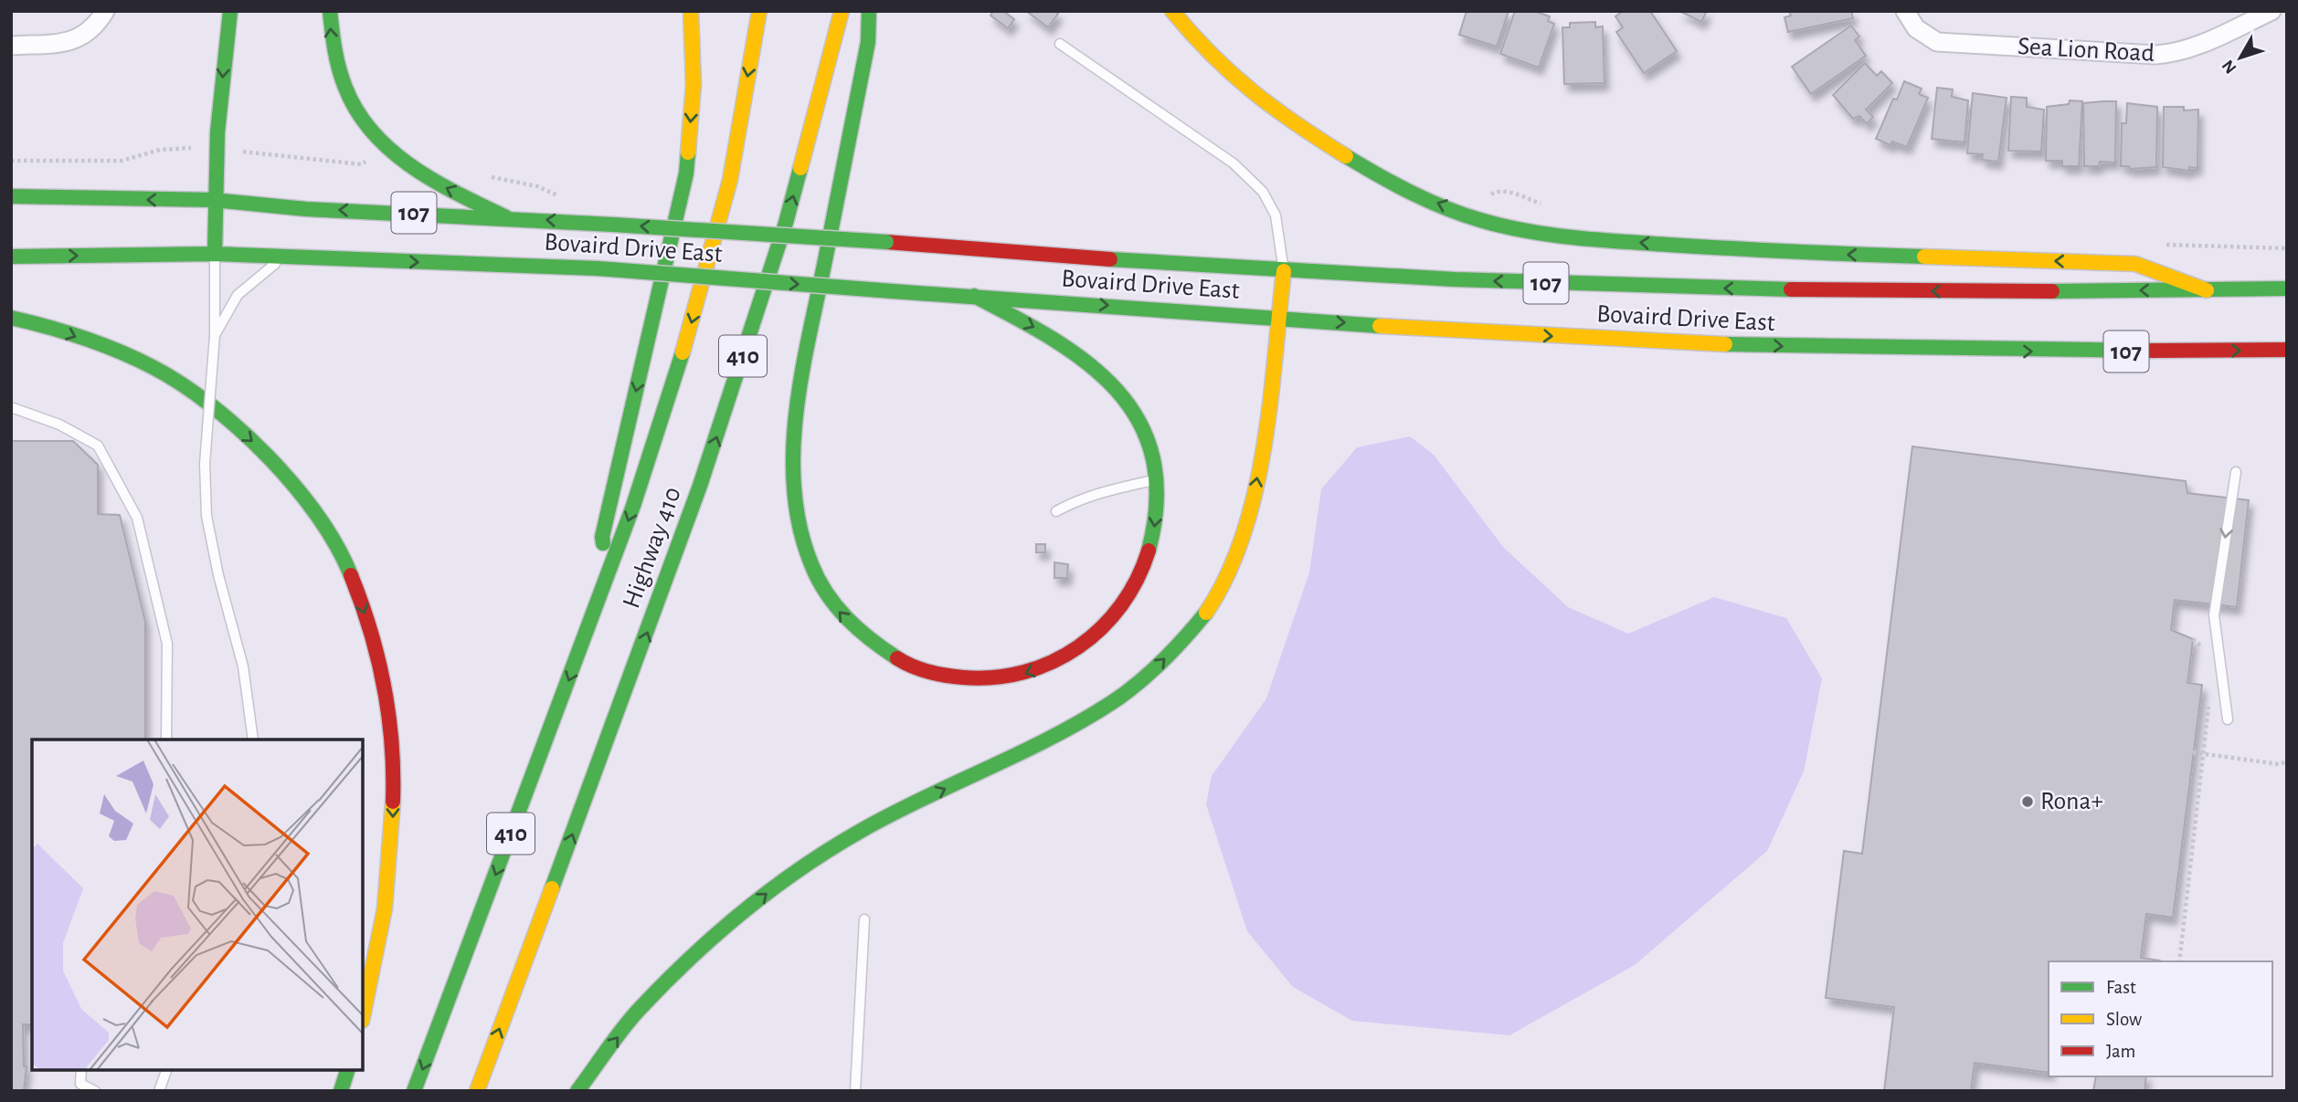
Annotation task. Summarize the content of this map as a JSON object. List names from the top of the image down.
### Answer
{
  "streets": {
    "main road": [
      "107",
      "Bovaird Drive East",
      "410",
      "Highway 410"
    ],
    "street": ["Sea Lion Road"]
  },
  "places": ["Rona+"],
  "legend": ["Fast", "Slow", "Jam"],
  "north": "bottom left"
}
